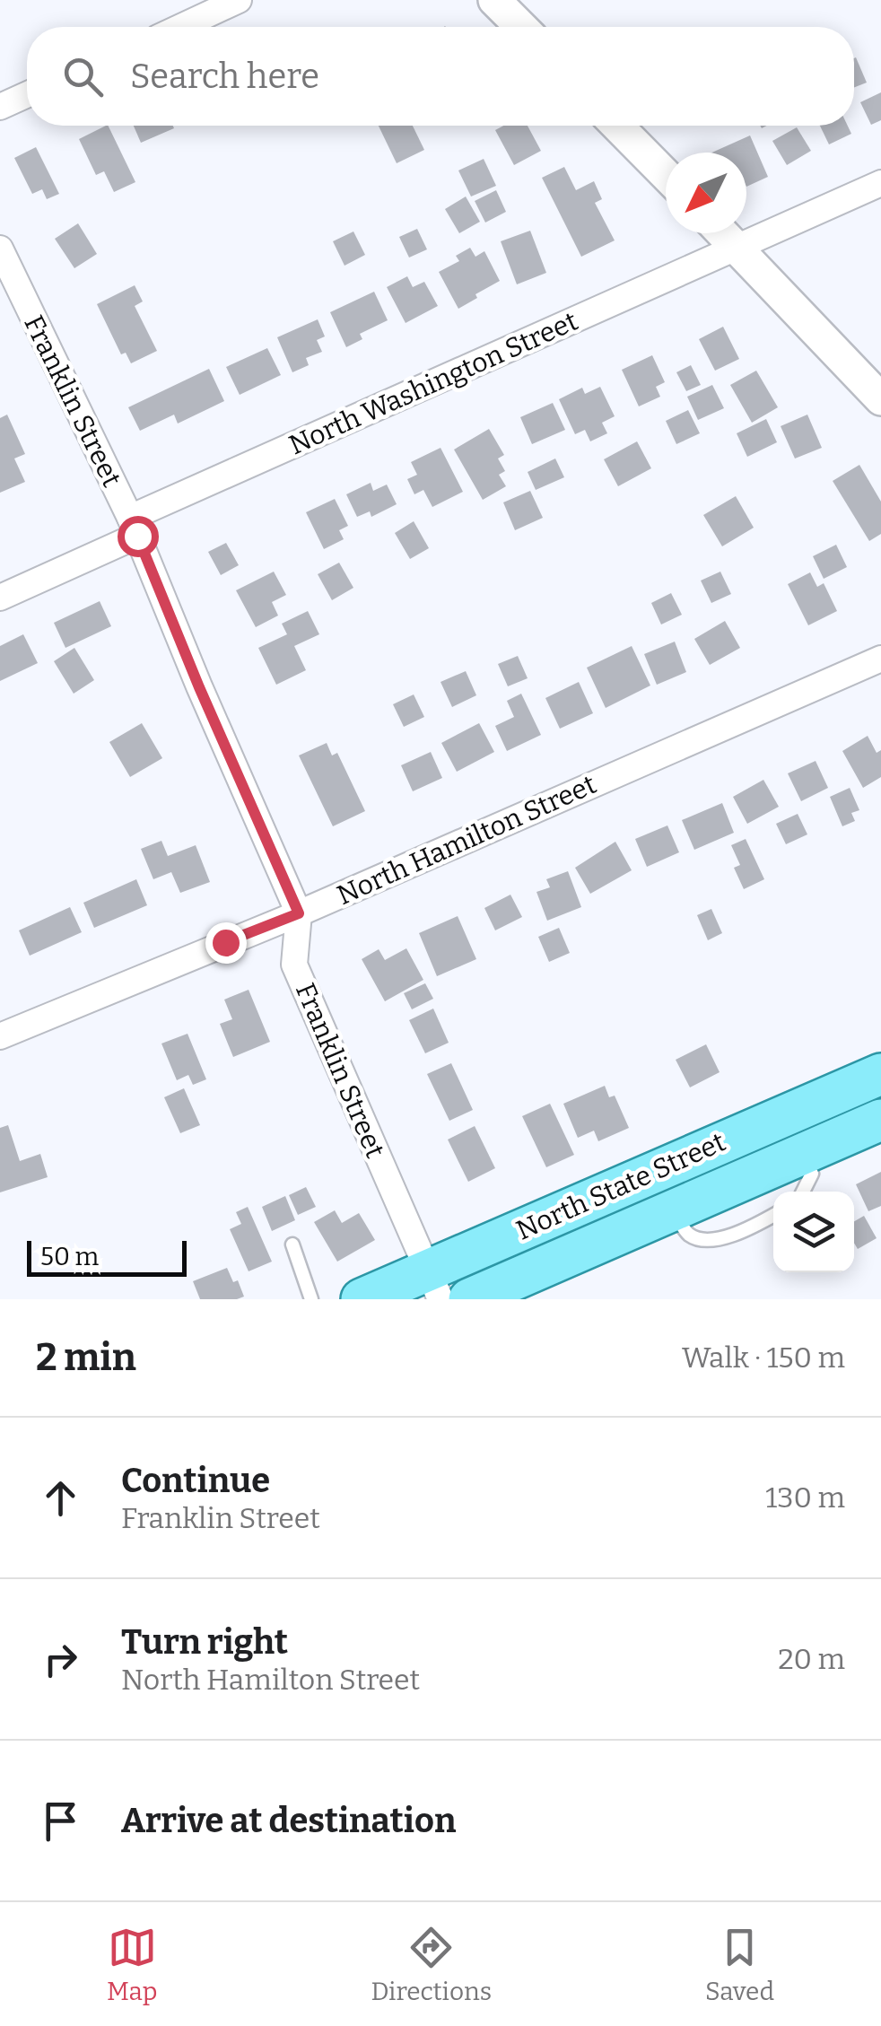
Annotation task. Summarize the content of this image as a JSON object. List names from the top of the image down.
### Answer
{
  "streets": {
    "main road": ["North State Street"],
    "street": ["North Washington Street", "Franklin Street", "North Hamilton Street"]
  },
  "crossings": [
    ["North Washington Street", "Franklin Street"],
    ["Franklin Street", "North Hamilton Street"],
    ["Franklin Street", "North State Street"]
  ],
  "scale_bar": "50 m",
  "north": "bottom left",
  "page": {
    "search": "Search here",
    "scale": "50 m",
    "heading": ["2 min", "Walk · 150 m"],
    "list": [
      ["Continue", "Franklin Street", "130 m"],
      ["Turn right", "North Hamilton Street", "20 m"],
      "Arrive at destination"
    ],
    "nav": ["Map", "Directions", "Saved"]
  }
}
